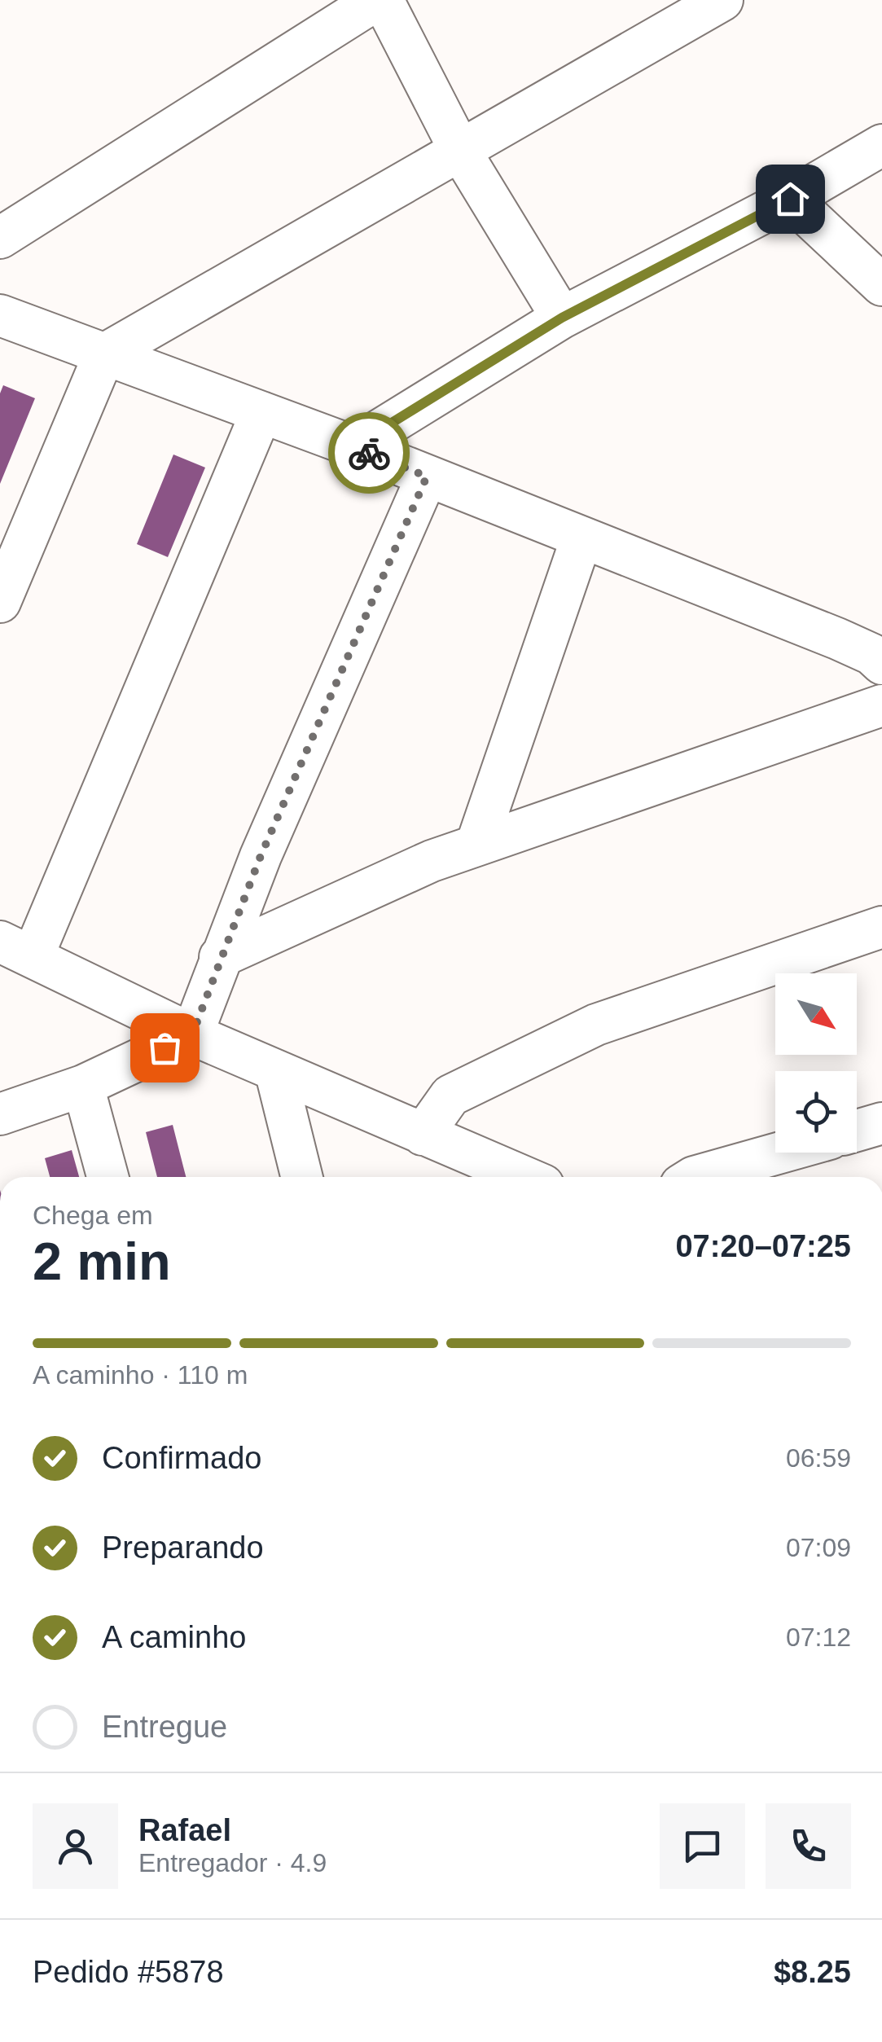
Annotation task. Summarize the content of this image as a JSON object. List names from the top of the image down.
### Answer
{
  "north": "bottom right",
  "page": {
    "heading": ["2 min", "Chega em", "07:20–07:25"],
    "panel": [
      "Rafael",
      "Entregador · 4.9",
      "Pedido #5878",
      "$8.25"
    ],
    "bar": "A caminho · 110 m",
    "list": [
      ["Confirmado", "06:59"],
      ["Preparando", "07:09"],
      ["A caminho", "07:12"],
      "Entregue"
    ]
  }
}
